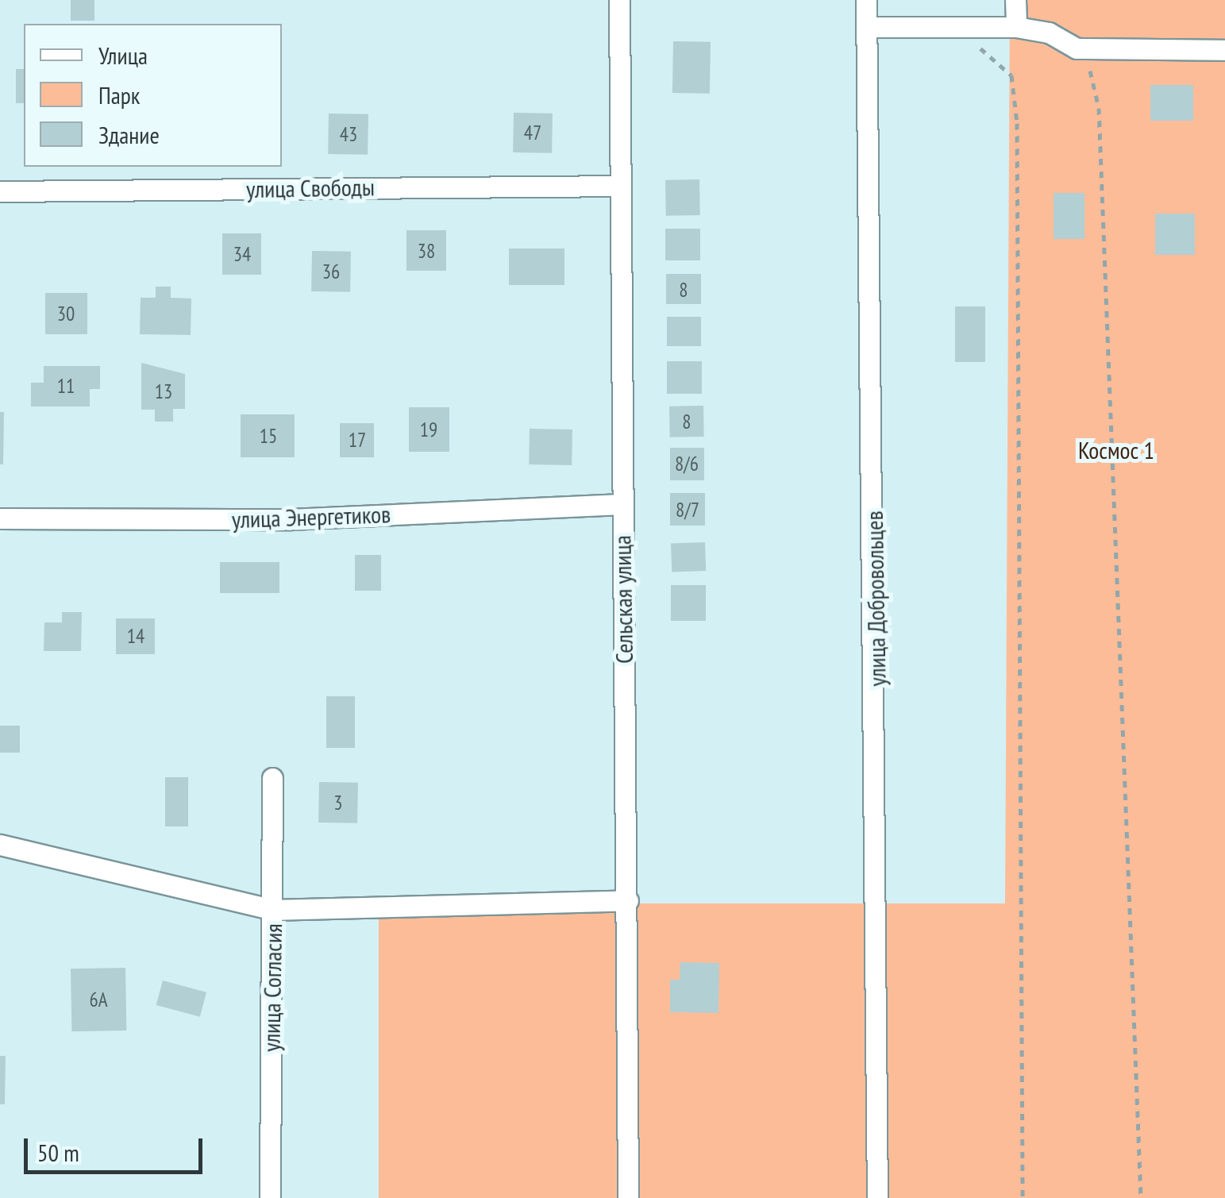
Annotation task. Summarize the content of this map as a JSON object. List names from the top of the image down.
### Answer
{
  "streets": {
    "street": [
      "улица Свободы",
      "улица Энергетиков",
      "улица Добровольцев",
      "Сельская улица",
      "улица Согласия"
    ]
  },
  "crossings": [
    ["улица Свободы", "Сельская улица"],
    ["улица Энергетиков", "Сельская улица"]
  ],
  "parks": ["Космос 1"],
  "house_numbers": [
    "47",
    "43",
    "38",
    "34",
    "36",
    "8",
    "30",
    "11",
    "13",
    "8",
    "19",
    "15",
    "17",
    "8/6",
    "8/7",
    "14",
    "3",
    "6А"
  ],
  "legend": ["Улица", "Парк", "Здание"],
  "scale_bar": "50 m"
}
